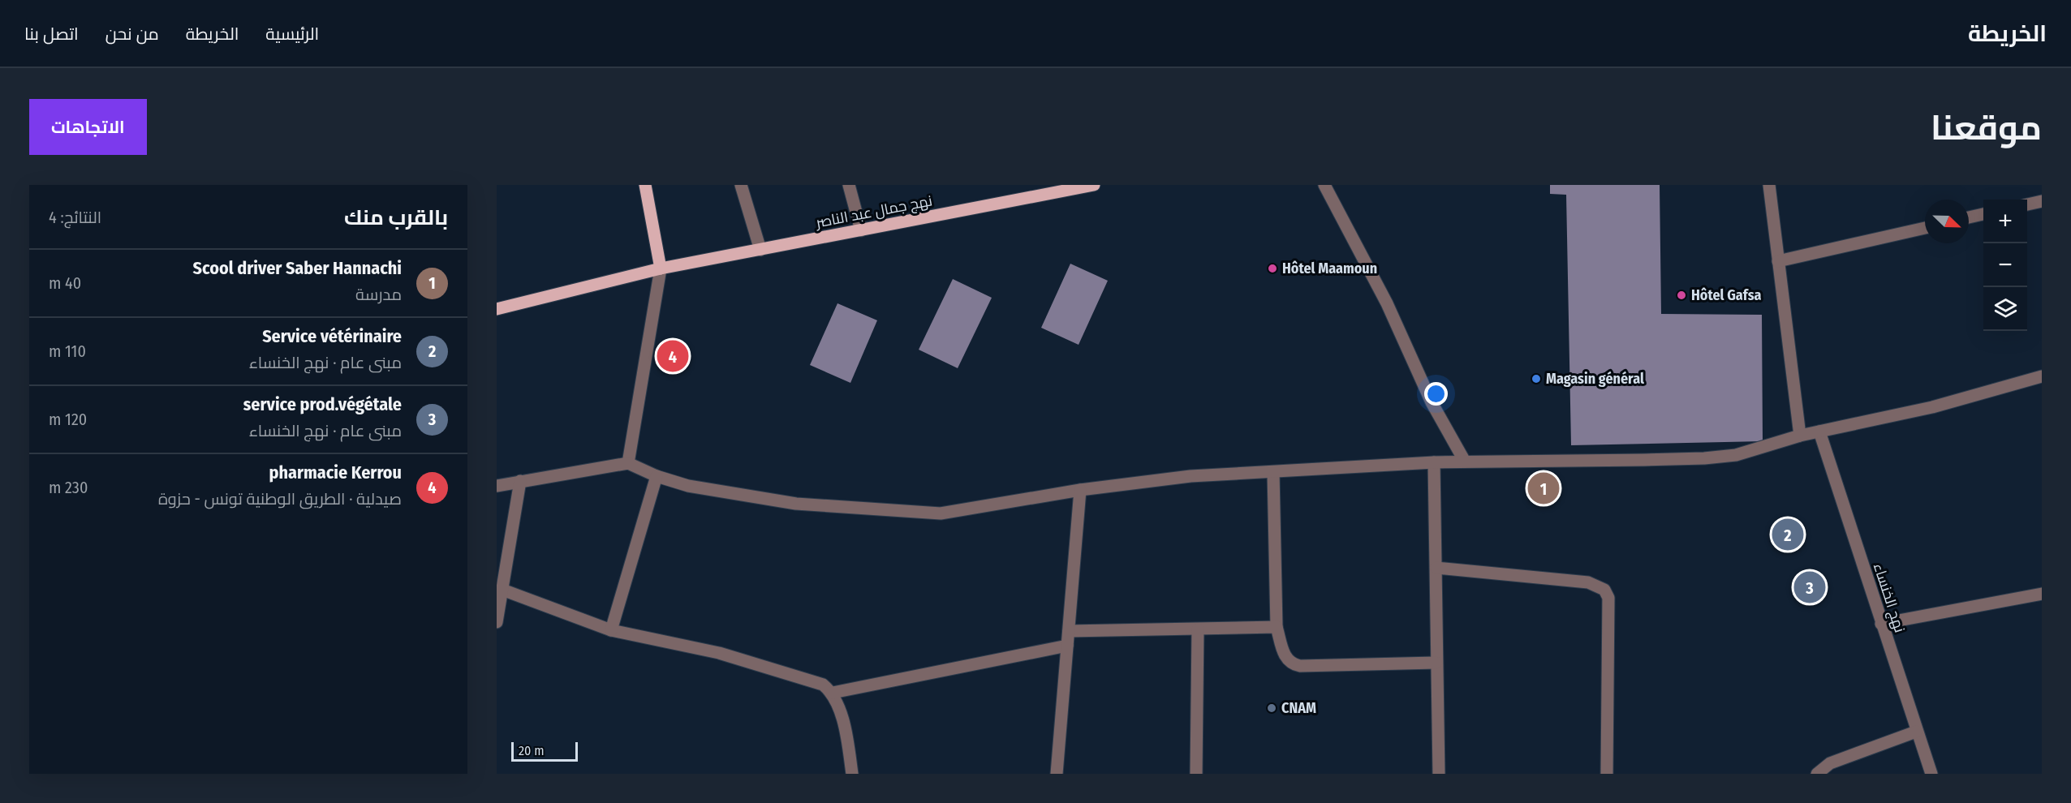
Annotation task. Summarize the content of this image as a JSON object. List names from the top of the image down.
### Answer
{
  "streets": {
    "main road": ["نهج جمال عبد الناصر"],
    "street": ["نهج الخنساء"]
  },
  "places": [
    "Hôtel Maamoun",
    "Hôtel Gafsa",
    "Magasin général",
    "CNAM"
  ],
  "scale_bar": "20 m",
  "north": "bottom right",
  "page": {
    "header": "الخريطة",
    "nav": [
      "الرئيسية",
      "الخريطة",
      "من نحن",
      "اتصل بنا"
    ],
    "title": "موقعنا",
    "buttons": "الاتجاهات",
    "heading": ["بالقرب منك", "النتائج: 4"],
    "map_buttons": ["+", "−"],
    "list": [
      {
        "mark": "1",
        "name": "Scool driver Saber Hannachi",
        "note": "مدرسة",
        "value": "40 m"
      },
      {
        "mark": "2",
        "name": "Service vétérinaire",
        "note": "مبنى عام · نهج الخنساء",
        "value": "110 m"
      },
      {
        "mark": "3",
        "name": "service prod.végétale",
        "note": "مبنى عام · نهج الخنساء",
        "value": "120 m"
      },
      {
        "mark": "4",
        "name": "pharmacie Kerrou",
        "note": "صيدلية · الطريق الوطنية تونس - حزوة",
        "value": "230 m"
      }
    ],
    "pins": [
      "4",
      "1",
      "2",
      "3"
    ],
    "scale": "20 m"
  }
}
